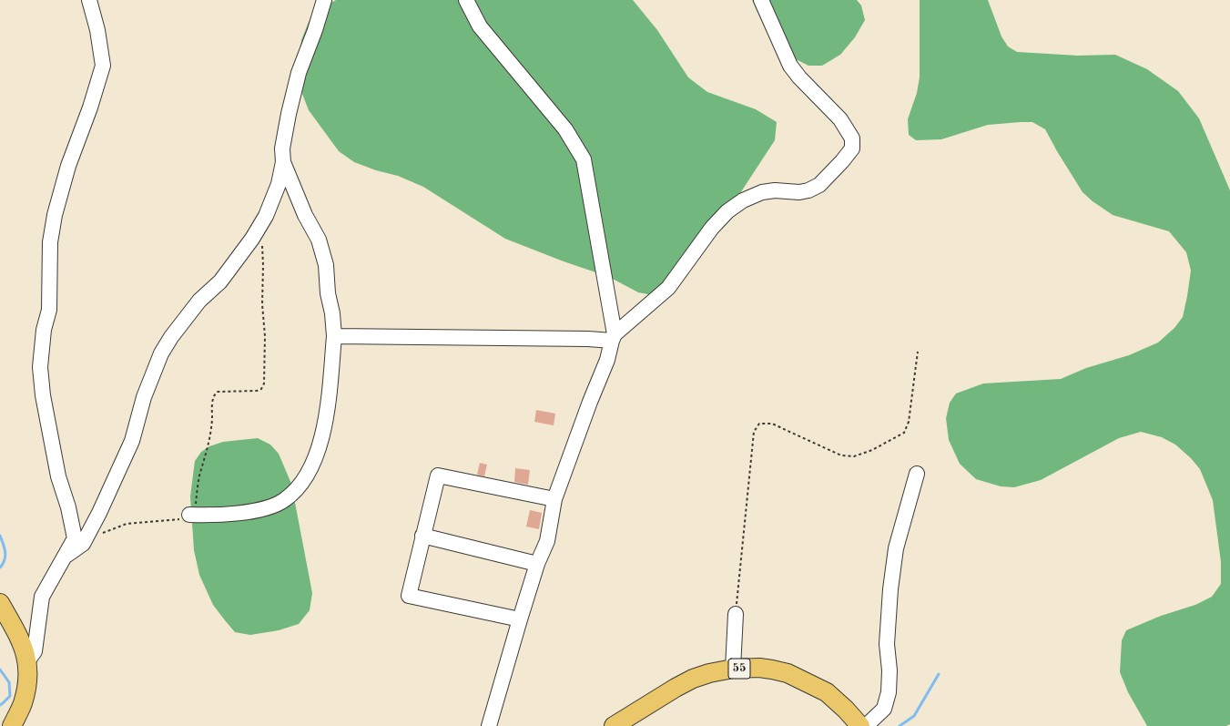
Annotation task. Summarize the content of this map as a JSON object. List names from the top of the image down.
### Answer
{
  "streets": {
    "main road": ["55"]
  }
}
